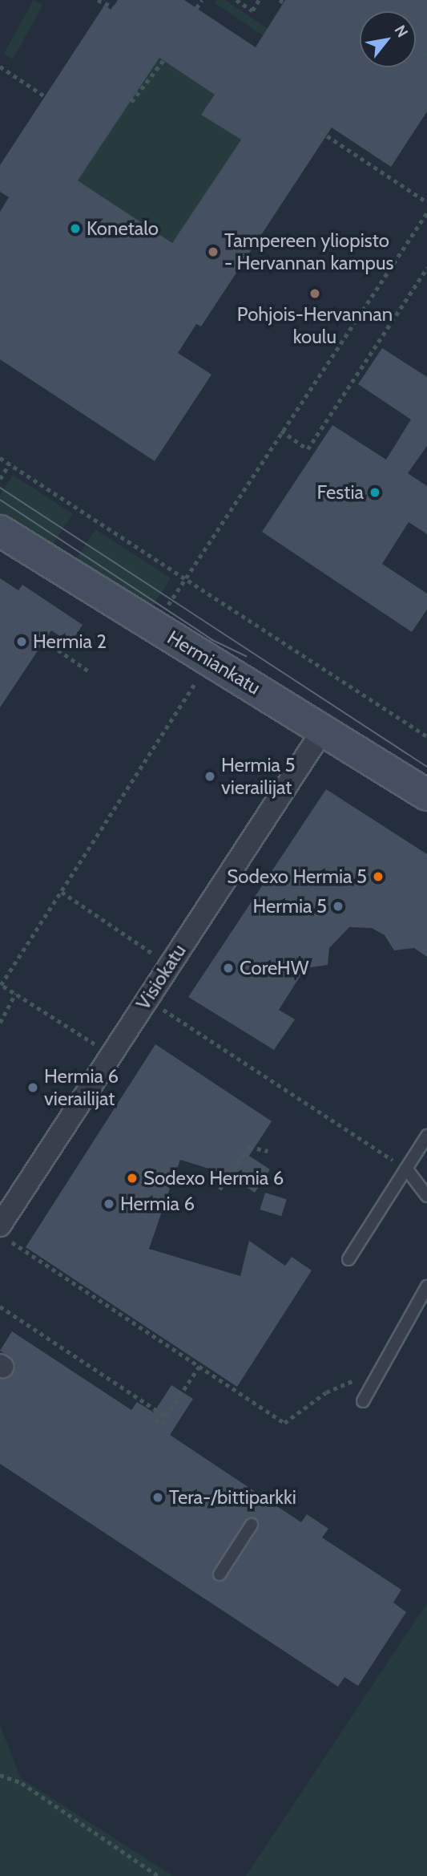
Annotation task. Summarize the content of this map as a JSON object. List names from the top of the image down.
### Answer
{
  "streets": {
    "street": ["Hermiankatu", "Visiokatu"]
  },
  "crossings": [
    ["Hermiankatu", "Visiokatu"]
  ],
  "places": [
    "Konetalo",
    "Tampereen yliopisto - Hervannan kampus",
    "Pohjois-Hervannan koulu",
    "Festia",
    "Hermia 2",
    "Hermia 5 vierailijat",
    "Sodexo Hermia 5",
    "Hermia 5",
    "CoreHW",
    "Hermia 6 vierailijat",
    "Sodexo Hermia 6",
    "Hermia 6",
    "Tera-/bittiparkki"
  ],
  "north": "top right"
}
